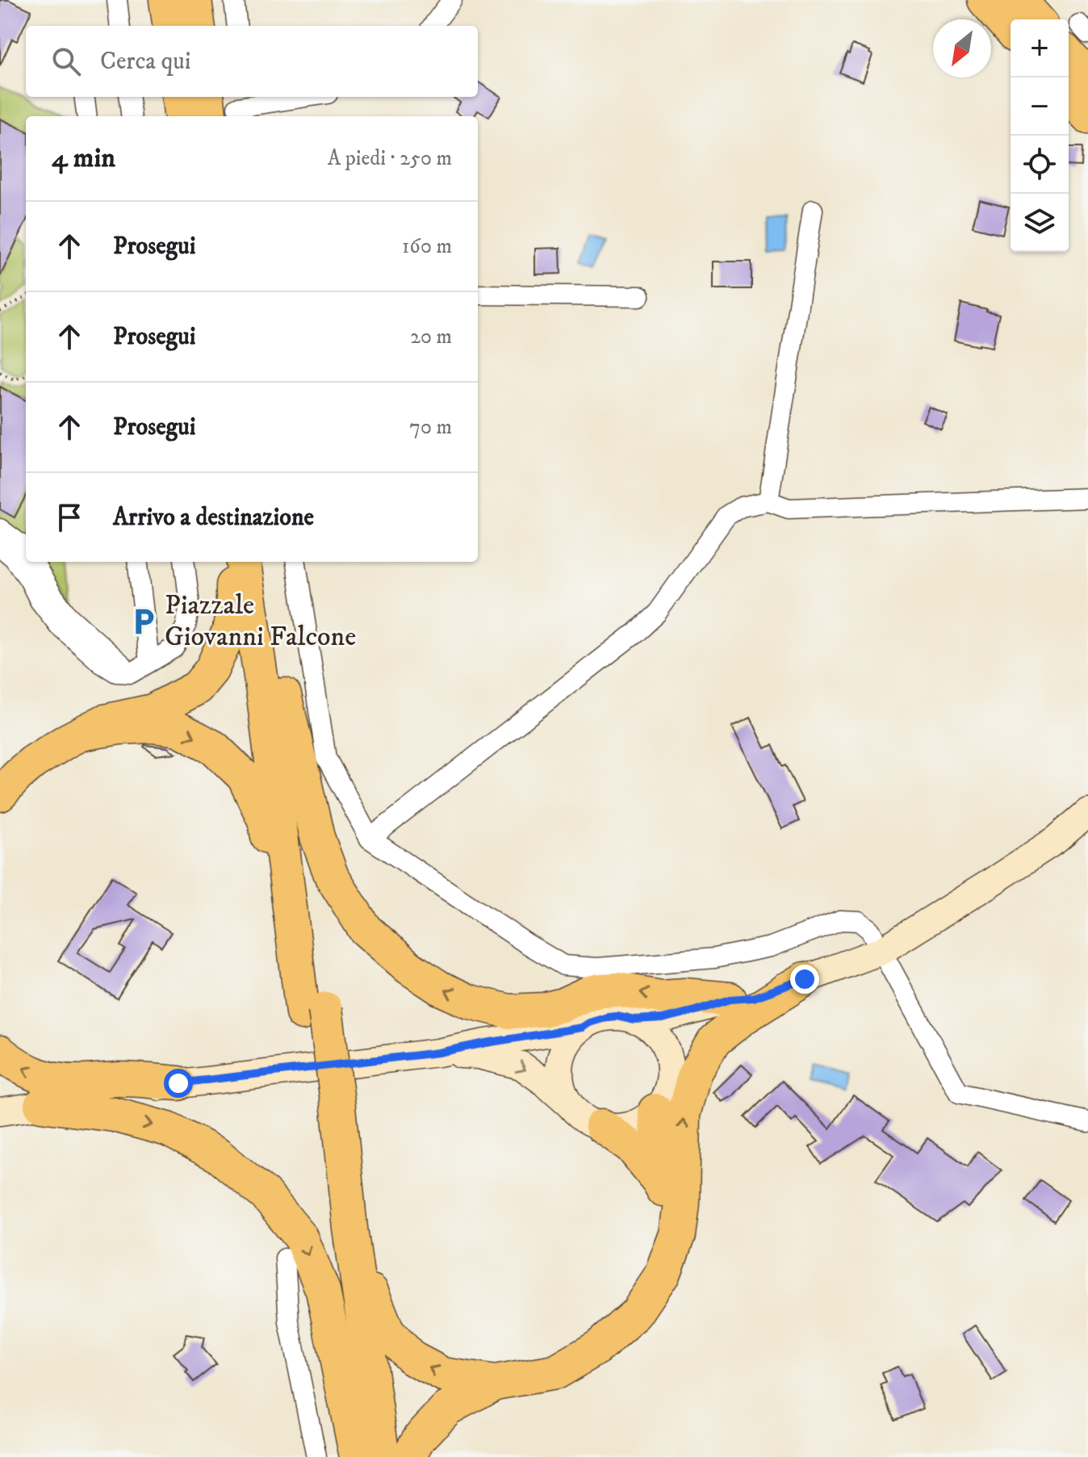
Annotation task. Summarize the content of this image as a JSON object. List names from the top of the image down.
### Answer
{
  "places": {
    "parking": ["Piazzale Giovanni Falcone"]
  },
  "north": "bottom left",
  "page": {
    "map_buttons": ["+", "−"],
    "search": "Cerca qui",
    "heading": ["4 min", "A piedi · 250 m"],
    "list": [
      ["Prosegui", "160 m"],
      ["Prosegui", "20 m"],
      ["Prosegui", "70 m"],
      "Arrivo a destinazione"
    ]
  }
}
